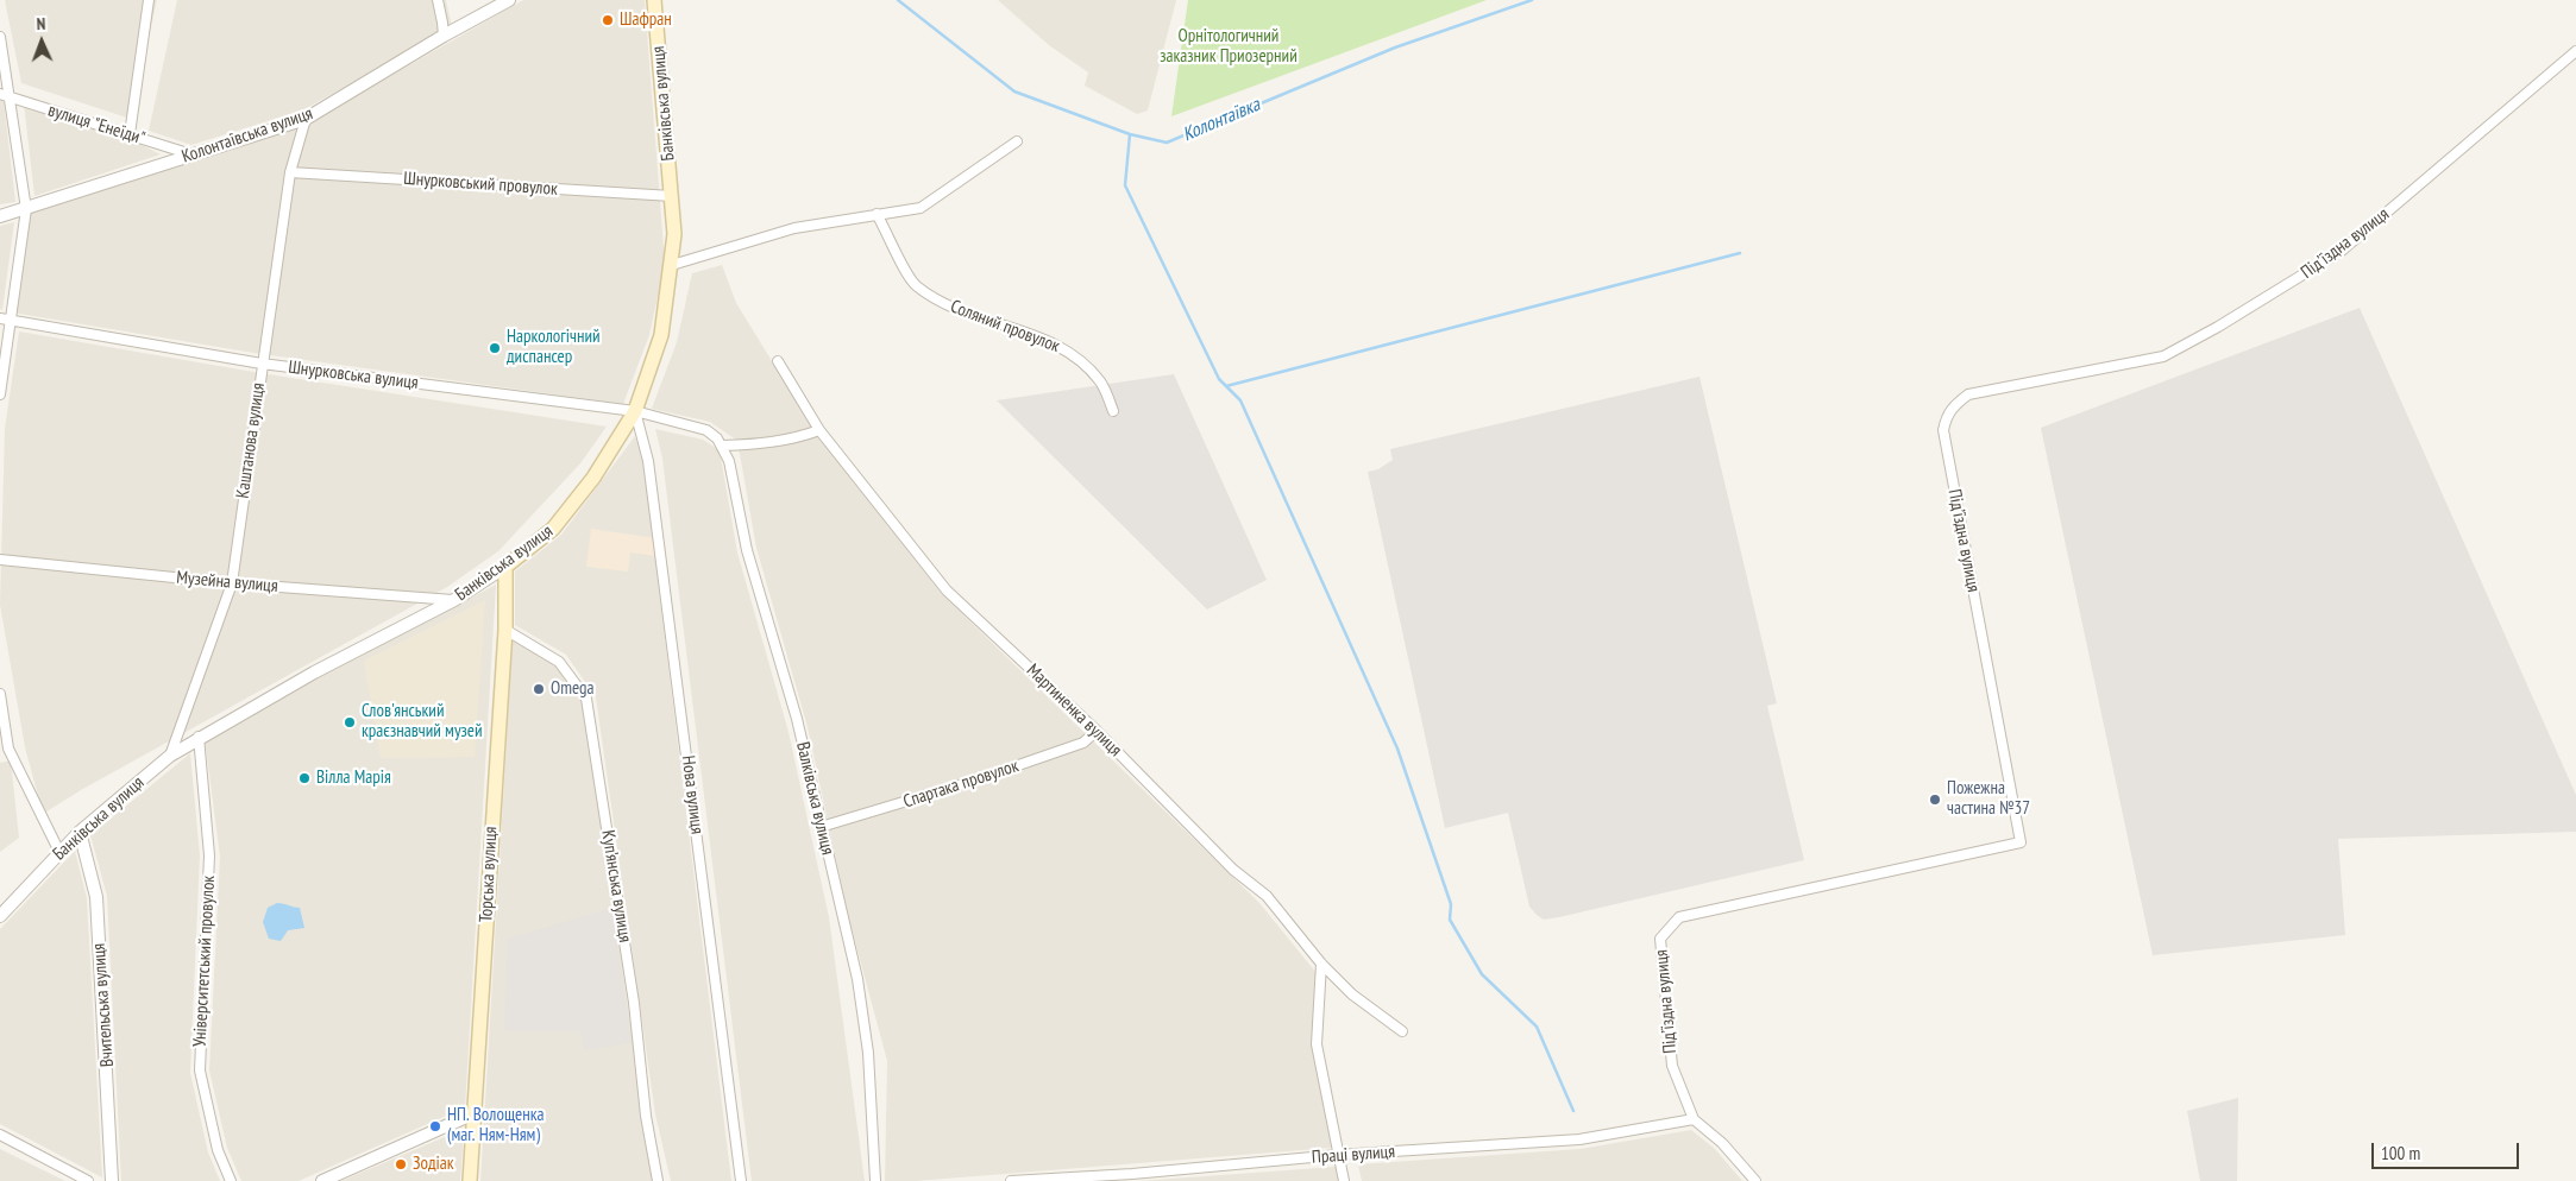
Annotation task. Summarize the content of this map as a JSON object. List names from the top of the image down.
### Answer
{
  "streets": {
    "main road": ["Банківська вулиця", "Торська вулиця"],
    "street": [
      "вулиця \"Енеїди\"",
      "Колонтаївська вулиця",
      "Шнурковський провулок",
      "Під’їздна вулиця",
      "Соляний провулок",
      "Шнурковська вулиця",
      "Каштанова вулиця",
      "Музейна вулиця",
      "Мартиненка вулиця",
      "Спартака провулок",
      "Нова вулиця",
      "Валківська вулиця",
      "Куп’янська вулиця",
      "Університетський провулок",
      "Вчительська вулиця",
      "Праці вулиця"
    ]
  },
  "crossings": [
    ["Банківська вулиця", "Шнурковський провулок"],
    ["Банківська вулиця", "Шнурковська вулиця"],
    ["Банківська вулиця", "Каштанова вулиця"],
    ["Банківська вулиця", "Музейна вулиця"],
    ["Банківська вулиця", "Нова вулиця"],
    ["Банківська вулиця", "Торська вулиця"],
    ["Банківська вулиця", "Університетський провулок"],
    ["Банківська вулиця", "Вчительська вулиця"],
    ["вулиця \"Енеїди\"", "Колонтаївська вулиця"],
    ["Колонтаївська вулиця", "Каштанова вулиця"],
    ["Шнурковський провулок", "Каштанова вулиця"],
    ["Під’їздна вулиця", "Праці вулиця"],
    ["Шнурковська вулиця", "Каштанова вулиця"],
    ["Шнурковська вулиця", "Нова вулиця"],
    ["Шнурковська вулиця", "Валківська вулиця"],
    ["Каштанова вулиця", "Музейна вулиця"],
    ["Мартиненка вулиця", "Спартака провулок"],
    ["Спартака провулок", "Валківська вулиця"],
    ["Торська вулиця", "Куп’янська вулиця"]
  ],
  "water": ["Колонтаївка"],
  "parks": ["Орнiтологичний заказник Приозерний"],
  "places": [
    "Шафран",
    "Наркологічний диспансер",
    "Omega",
    "Слов'янський краєзнавчий музей",
    "Вілла Марія",
    "Пожежна частина №37",
    "НП. Волощенка (маг. Ням-Ням)",
    "Зодіак"
  ],
  "scale_bar": "100 m",
  "north": "top"
}
